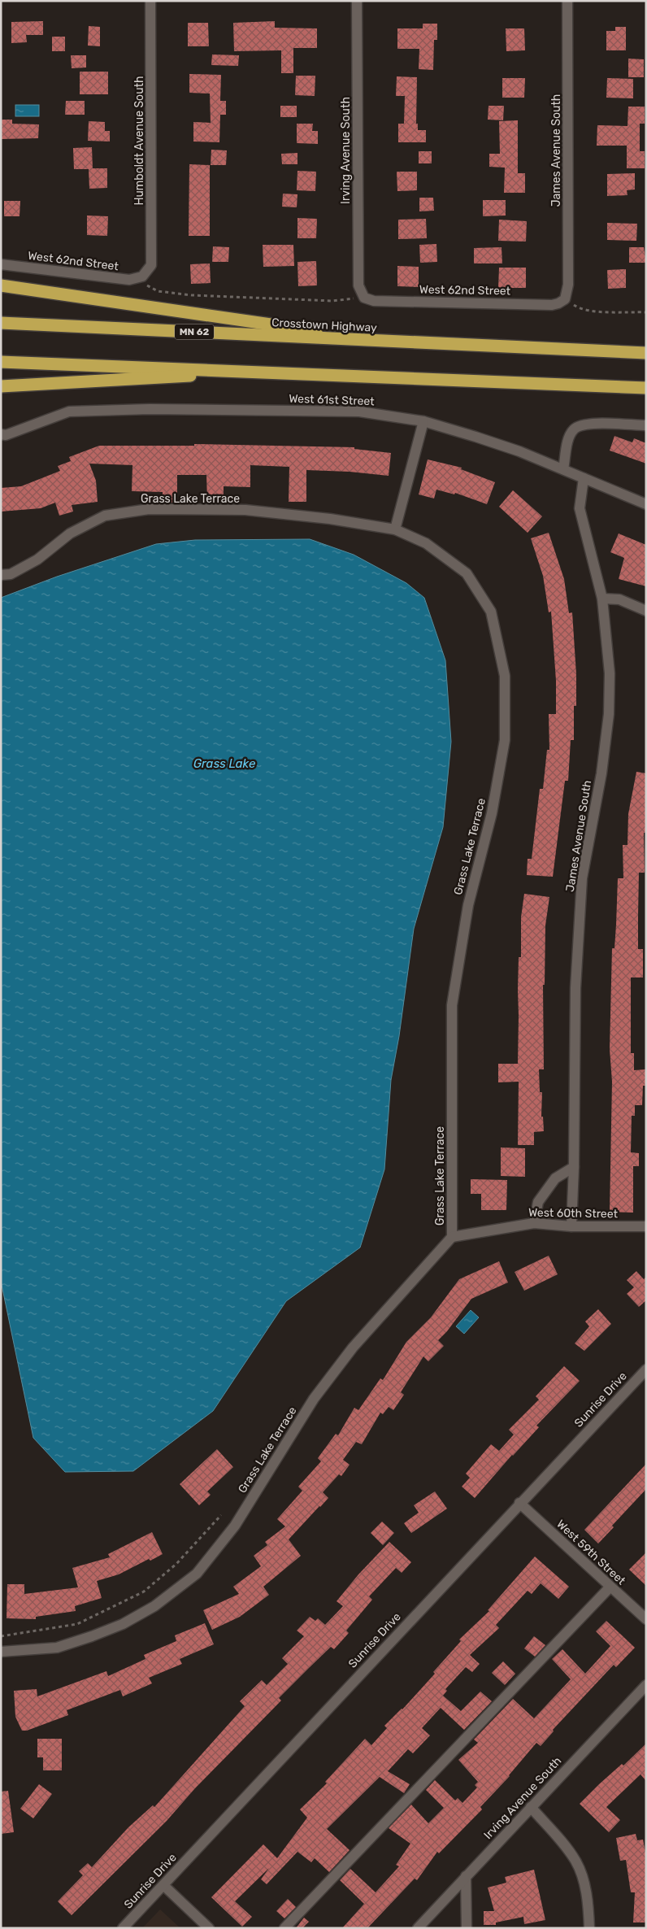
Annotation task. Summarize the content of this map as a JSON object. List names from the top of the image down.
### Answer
{
  "streets": {
    "highway": ["Crosstown Highway", "MN 62"],
    "street": [
      "Humboldt Avenue South",
      "Irving Avenue South",
      "James Avenue South",
      "West 62nd Street",
      "West 61st Street",
      "Grass Lake Terrace",
      "West 60th Street",
      "Sunrise Drive",
      "West 59th Street"
    ]
  },
  "crossings": [
    ["Humboldt Avenue South", "West 62nd Street"],
    ["Irving Avenue South", "West 62nd Street"],
    ["James Avenue South", "West 62nd Street"],
    ["James Avenue South", "West 61st Street"],
    ["James Avenue South", "West 60th Street"],
    ["Grass Lake Terrace", "West 60th Street"],
    ["Sunrise Drive", "West 59th Street"]
  ],
  "water": ["Grass Lake"]
}
